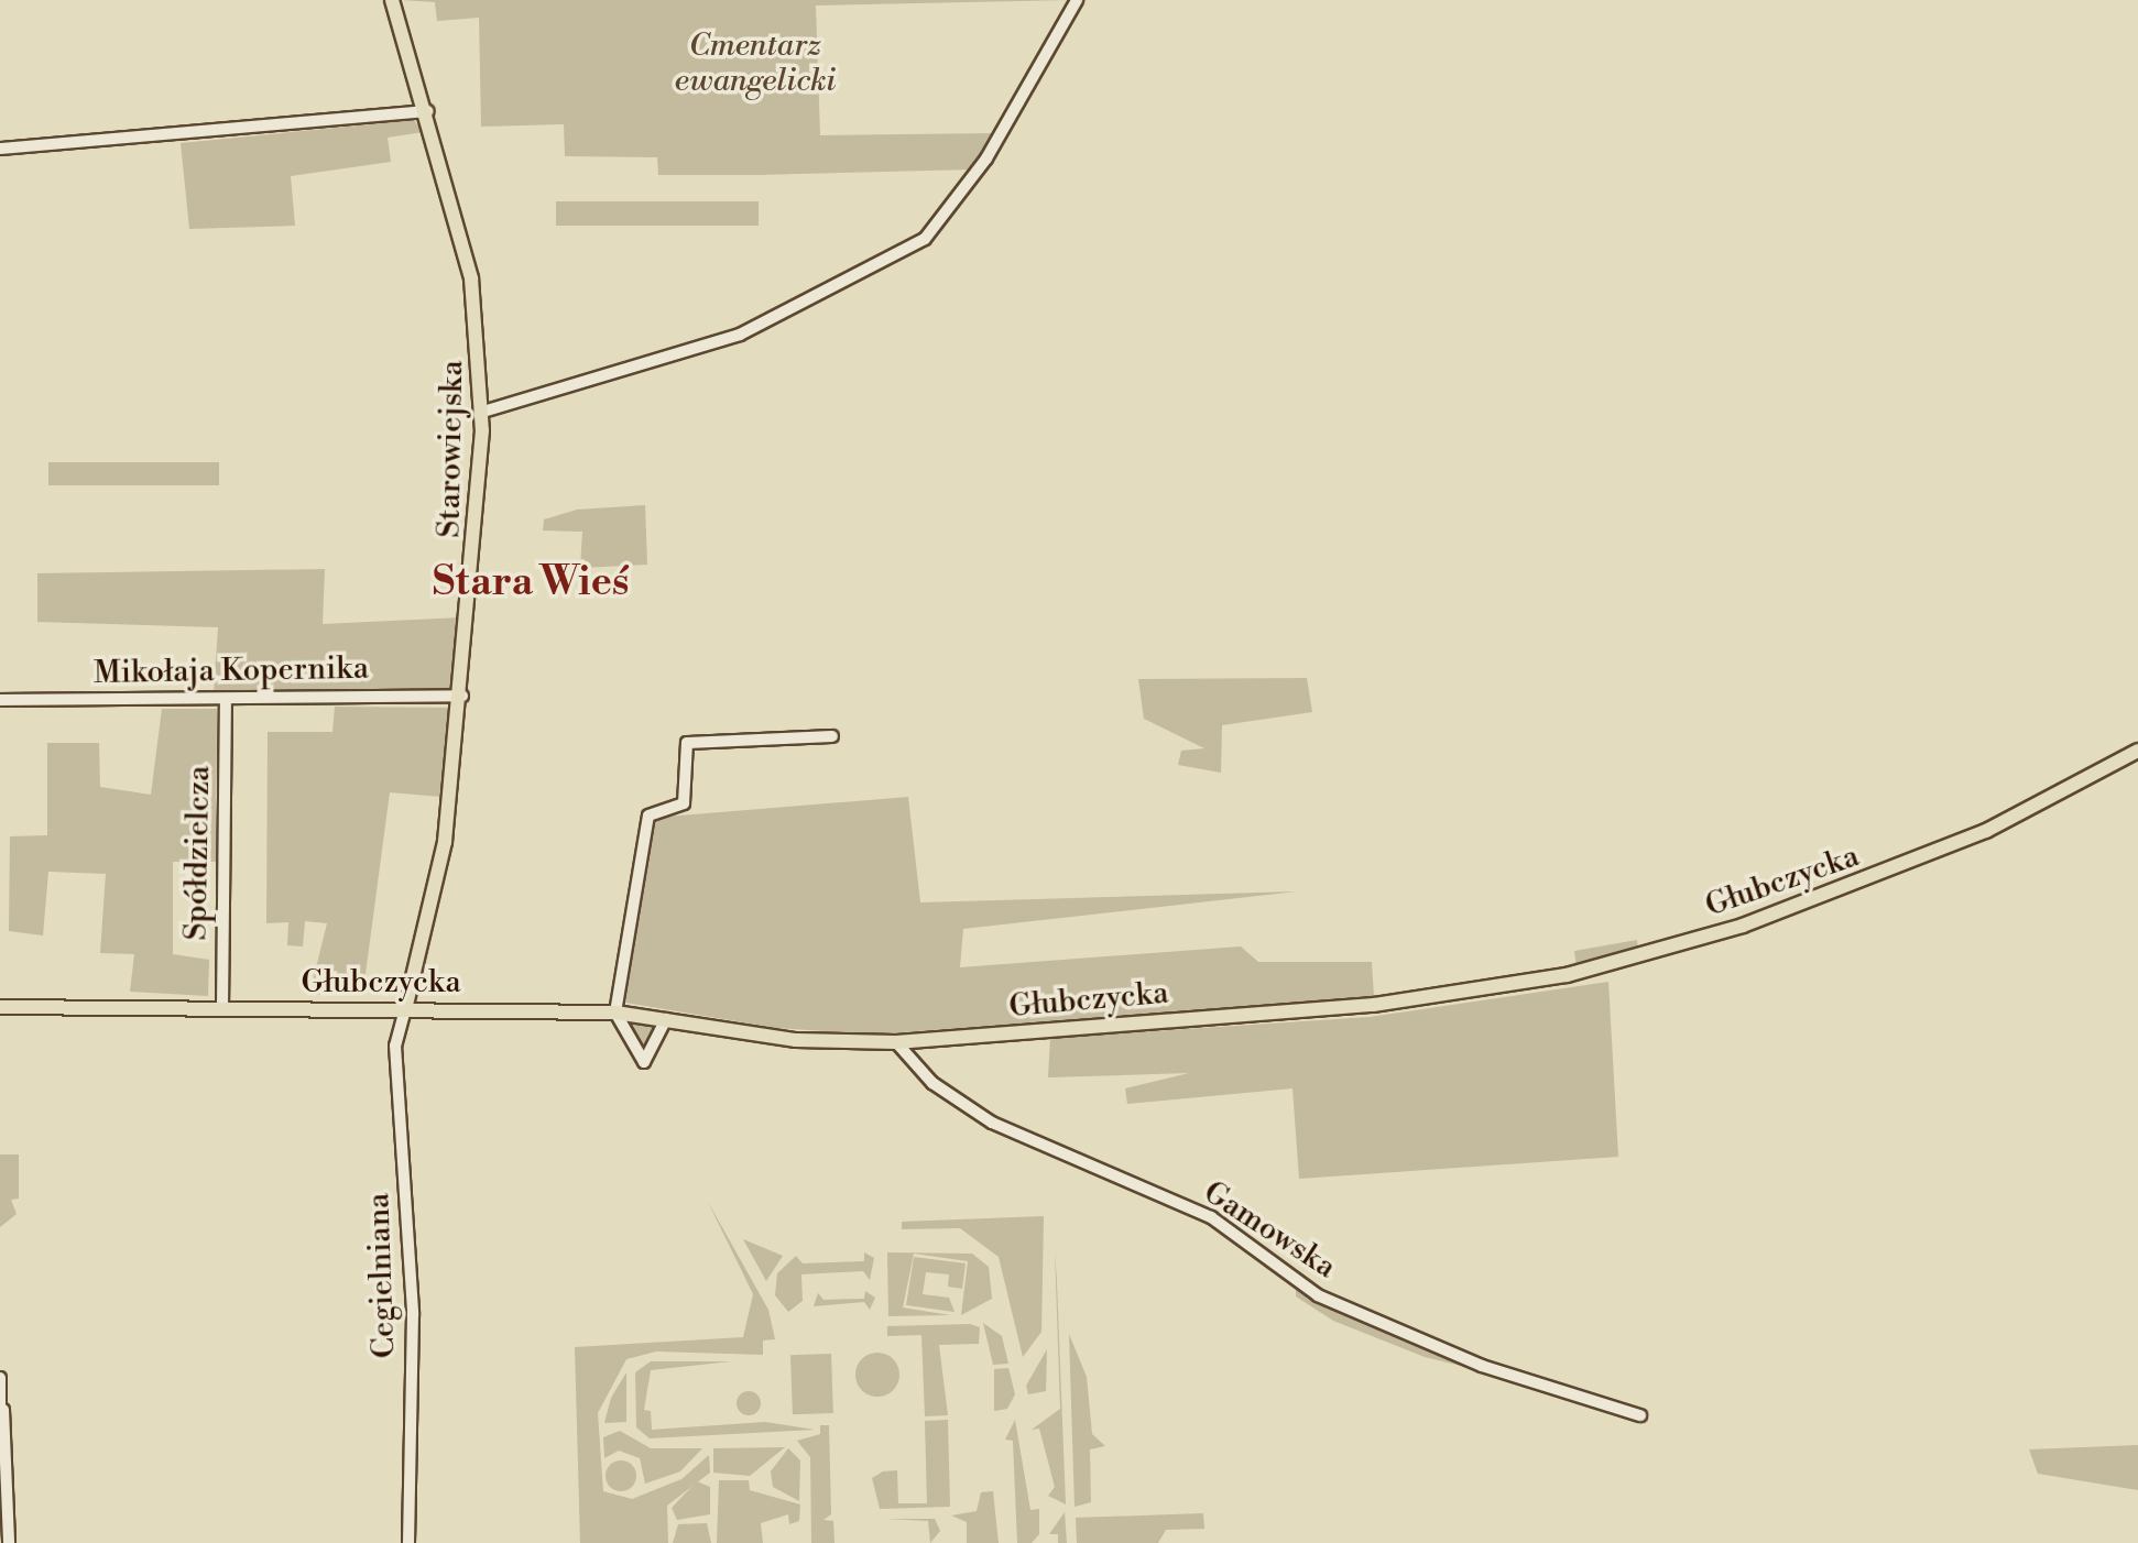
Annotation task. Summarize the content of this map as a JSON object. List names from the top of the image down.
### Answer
{
  "streets": {
    "main road": ["Starowiejska", "Głubczycka"],
    "street": [
      "Mikołaja Kopernika",
      "Spółdzielcza",
      "Gamowska",
      "Cegielniana"
    ]
  },
  "crossings": [
    ["Starowiejska", "Mikołaja Kopernika"],
    ["Starowiejska", "Głubczycka"],
    ["Starowiejska", "Cegielniana"],
    ["Mikołaja Kopernika", "Spółdzielcza"],
    ["Spółdzielcza", "Głubczycka"],
    ["Głubczycka", "Gamowska"],
    ["Głubczycka", "Cegielniana"]
  ],
  "districts": ["Stara Wieś"],
  "parks": ["Cmentarz ewangelicki"]
}
